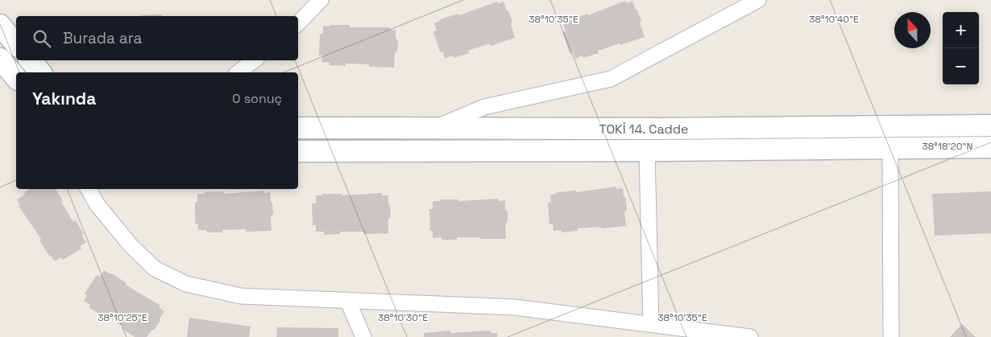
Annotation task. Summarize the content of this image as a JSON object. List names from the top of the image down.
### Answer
{
  "streets": {
    "main road": ["TOKİ 14. Cadde"]
  },
  "north": "top",
  "page": {
    "map_buttons": ["+", "−"],
    "search": "Burada ara",
    "heading": ["Yakında", "0 sonuç"]
  },
  "coordinates": [
    "38°10'35\"E",
    "38°10'40\"E",
    "38°18'20\"N",
    "38°10'25\"E",
    "38°10'30\"E"
  ]
}
